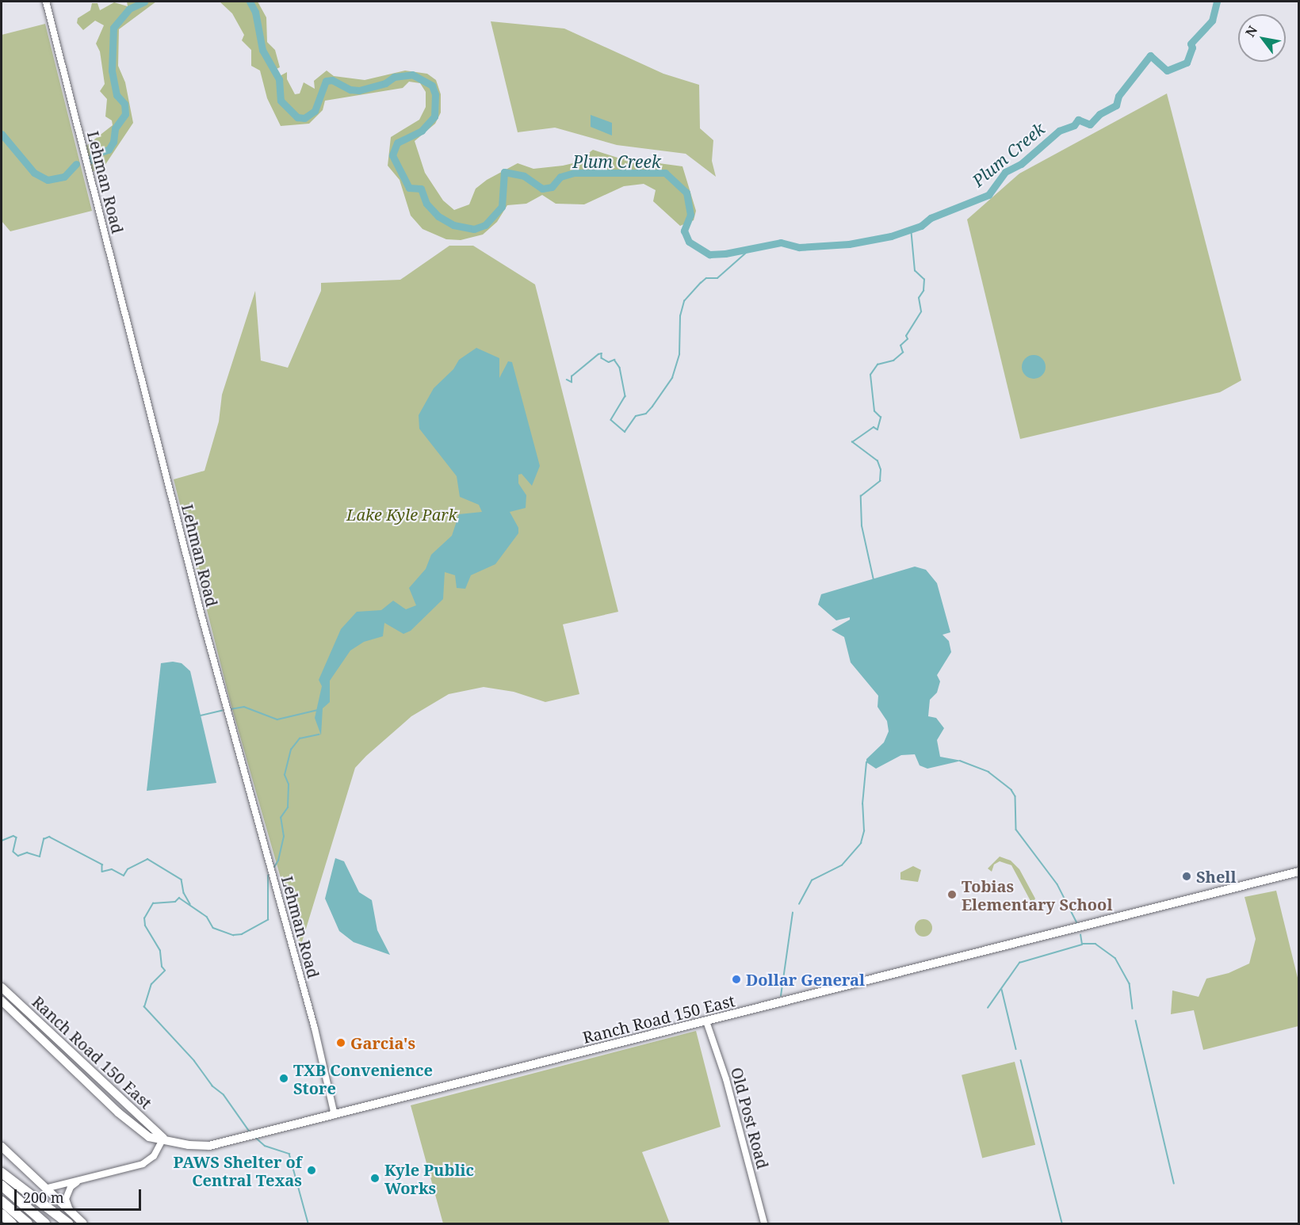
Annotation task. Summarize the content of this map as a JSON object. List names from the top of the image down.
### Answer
{
  "streets": {
    "main road": ["Ranch Road 150 East"],
    "street": ["Lehman Road", "Old Post Road"]
  },
  "crossings": [
    ["Lehman Road", "Ranch Road 150 East"],
    ["Ranch Road 150 East", "Old Post Road"]
  ],
  "water": ["Plum Creek"],
  "parks": ["Lake Kyle Park"],
  "places": [
    "Shell",
    "Tobias Elementary School",
    "Dollar General",
    "Garcia's",
    "TXB Convenience Store",
    "PAWS Shelter of Central Texas",
    "Kyle Public Works"
  ],
  "scale_bar": "200 m",
  "north": "top left"
}
